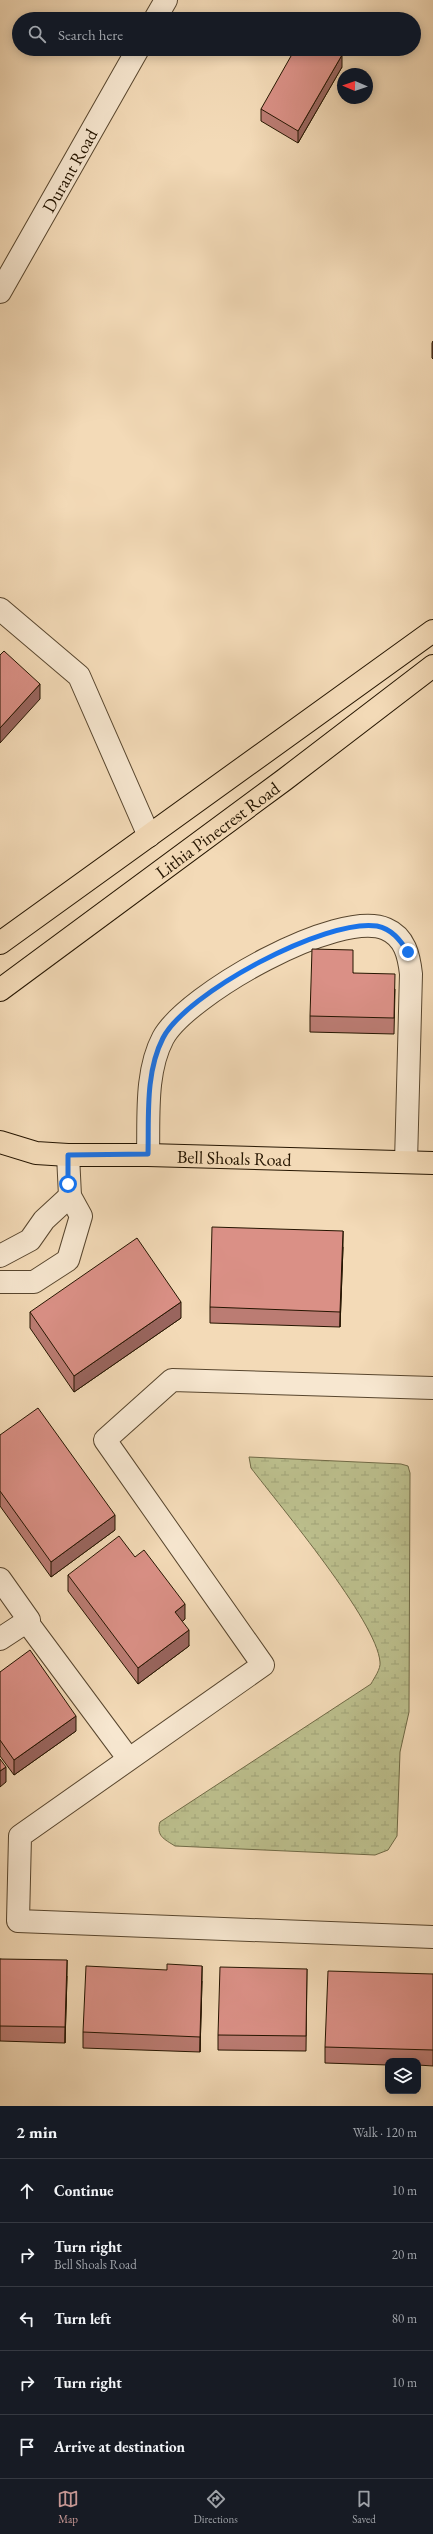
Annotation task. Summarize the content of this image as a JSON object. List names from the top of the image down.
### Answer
{
  "streets": {
    "main road": ["Lithia Pinecrest Road", "Bell Shoals Road"],
    "street": ["Durant Road"]
  },
  "north": "left",
  "page": {
    "search": "Search here",
    "heading": ["2 min", "Walk · 120 m"],
    "list": [
      ["Continue", "10 m"],
      ["Turn right", "Bell Shoals Road", "20 m"],
      ["Turn left", "80 m"],
      ["Turn right", "10 m"],
      "Arrive at destination"
    ],
    "nav": ["Map", "Directions", "Saved"]
  }
}
